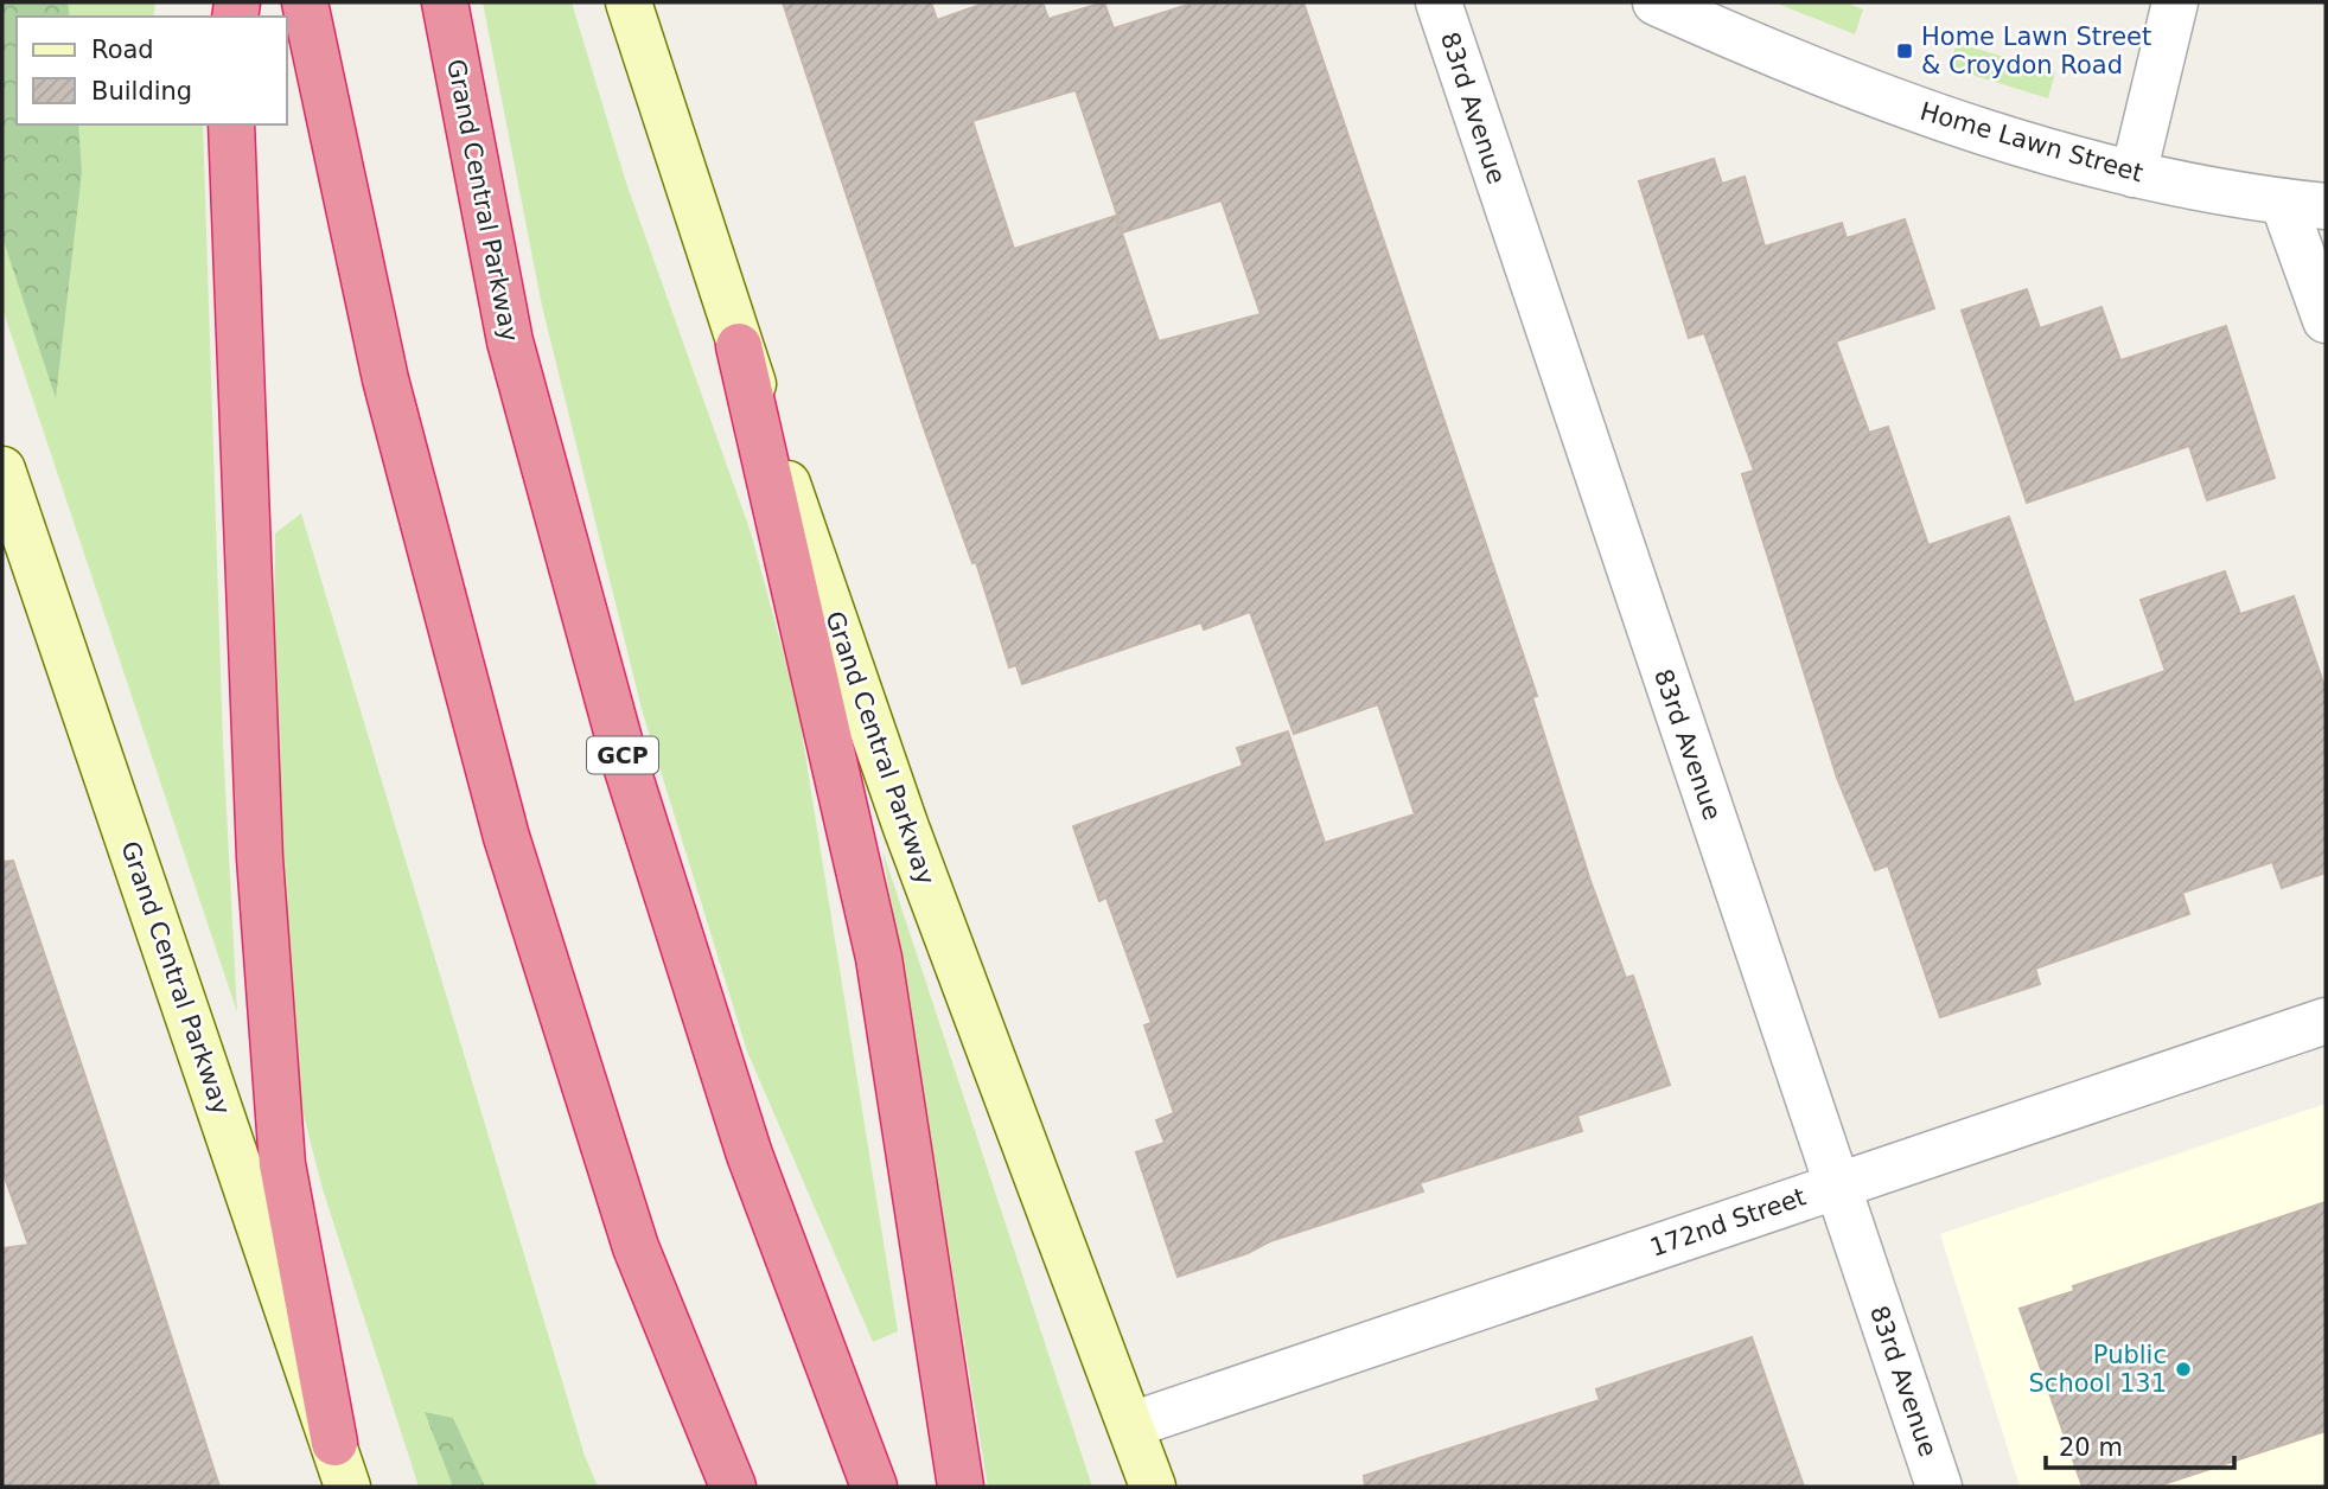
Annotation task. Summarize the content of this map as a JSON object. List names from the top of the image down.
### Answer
{
  "streets": {
    "highway": ["Grand Central Parkway", "GCP"],
    "street": ["83rd Avenue", "Home Lawn Street", "172nd Street"]
  },
  "crossings": [
    ["83rd Avenue", "172nd Street"],
    ["Grand Central Parkway", "172nd Street"]
  ],
  "places": {
    "transit": ["Home Lawn Street & Croydon Road"],
    "other": ["Public School 131"]
  },
  "legend": ["Road", "Building"],
  "scale_bar": "20 m"
}
